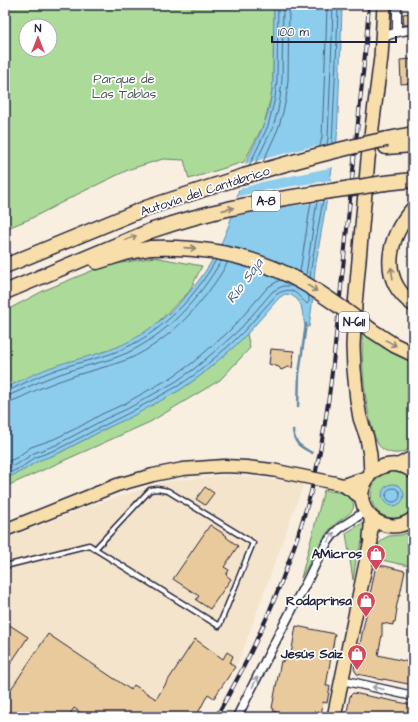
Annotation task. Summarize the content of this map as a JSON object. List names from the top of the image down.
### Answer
{
  "streets": {
    "highway": ["Autovía del Cantábrico", "A-8", "N-611"]
  },
  "water": ["Río Saja"],
  "parks": ["Parque de Las Tablas"],
  "places": {
    "shop": ["AMicros", "Rodaprinsa", "Jesús Saiz"]
  },
  "scale_bar": "100 m",
  "north": "top"
}
